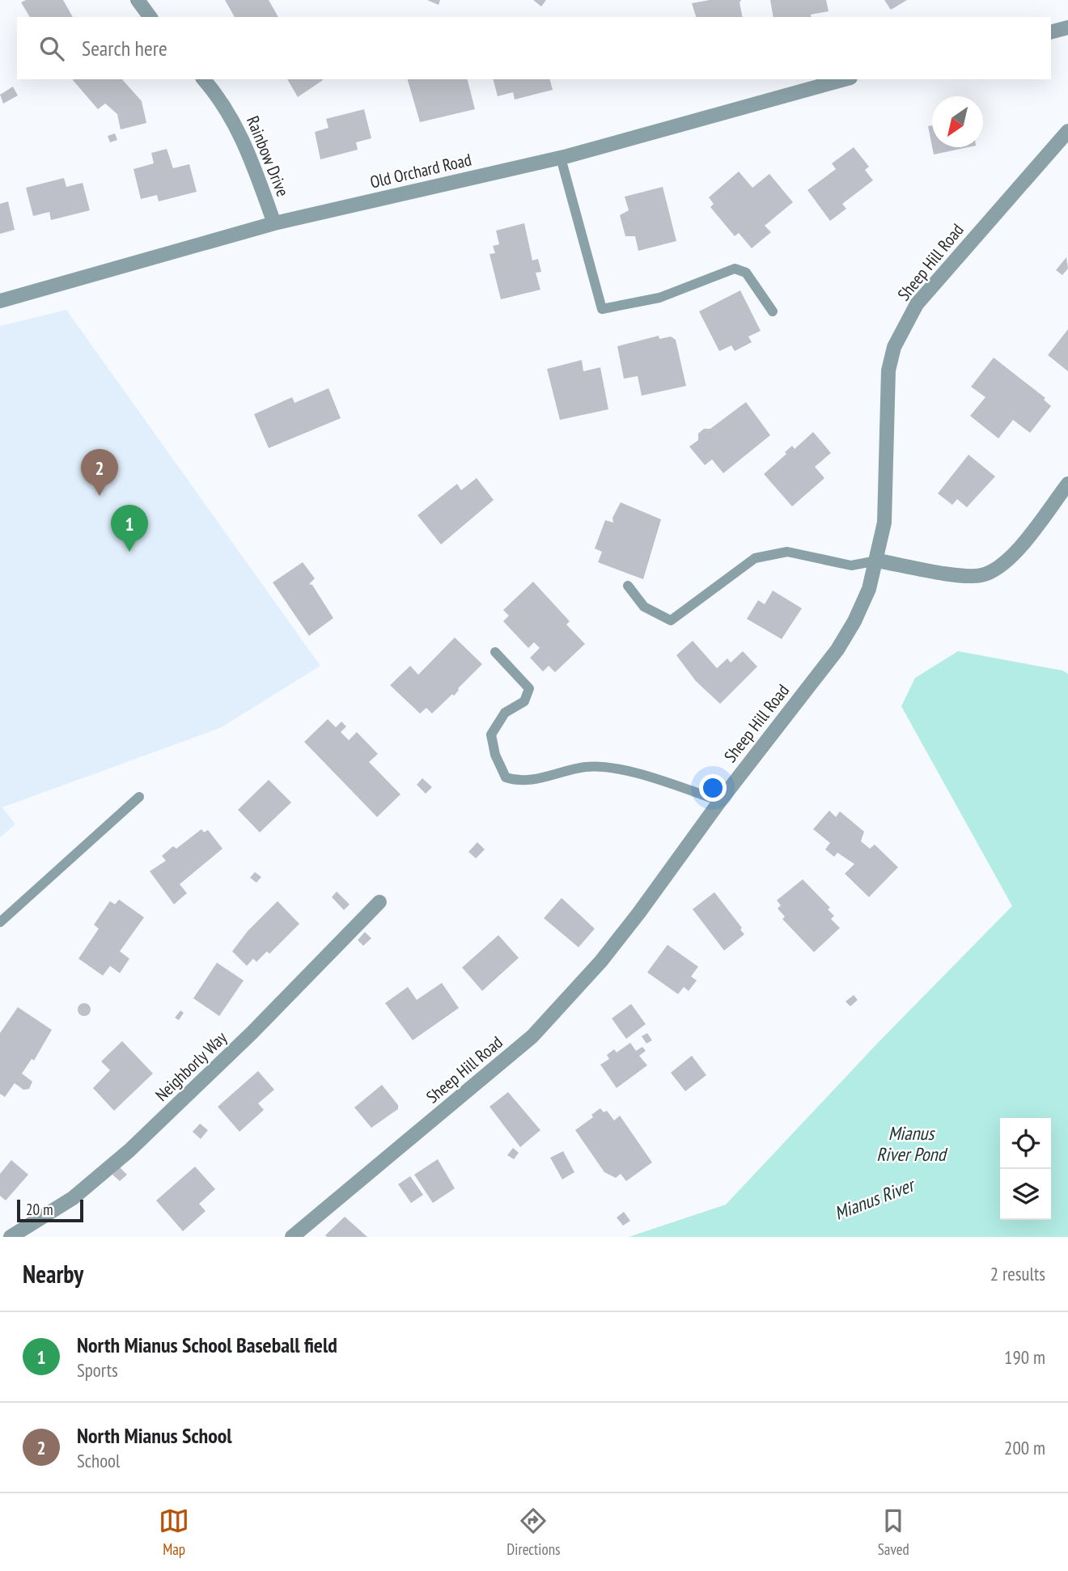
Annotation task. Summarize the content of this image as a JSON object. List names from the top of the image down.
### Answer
{
  "streets": {
    "street": [
      "Rainbow Drive",
      "Old Orchard Road",
      "Sheep Hill Road",
      "Neighborly Way"
    ]
  },
  "crossings": [
    ["Rainbow Drive", "Old Orchard Road"]
  ],
  "water": ["Mianus River Pond", "Mianus River"],
  "scale_bar": "20 m",
  "north": "bottom left",
  "page": {
    "search": "Search here",
    "pins": ["2", "1"],
    "scale": "20 m",
    "heading": ["Nearby", "2 results"],
    "list": [
      {
        "mark": "1",
        "name": "North Mianus School Baseball field",
        "note": "Sports",
        "value": "190 m"
      },
      {
        "mark": "2",
        "name": "North Mianus School",
        "note": "School",
        "value": "200 m"
      }
    ],
    "nav": ["Map", "Directions", "Saved"]
  }
}
